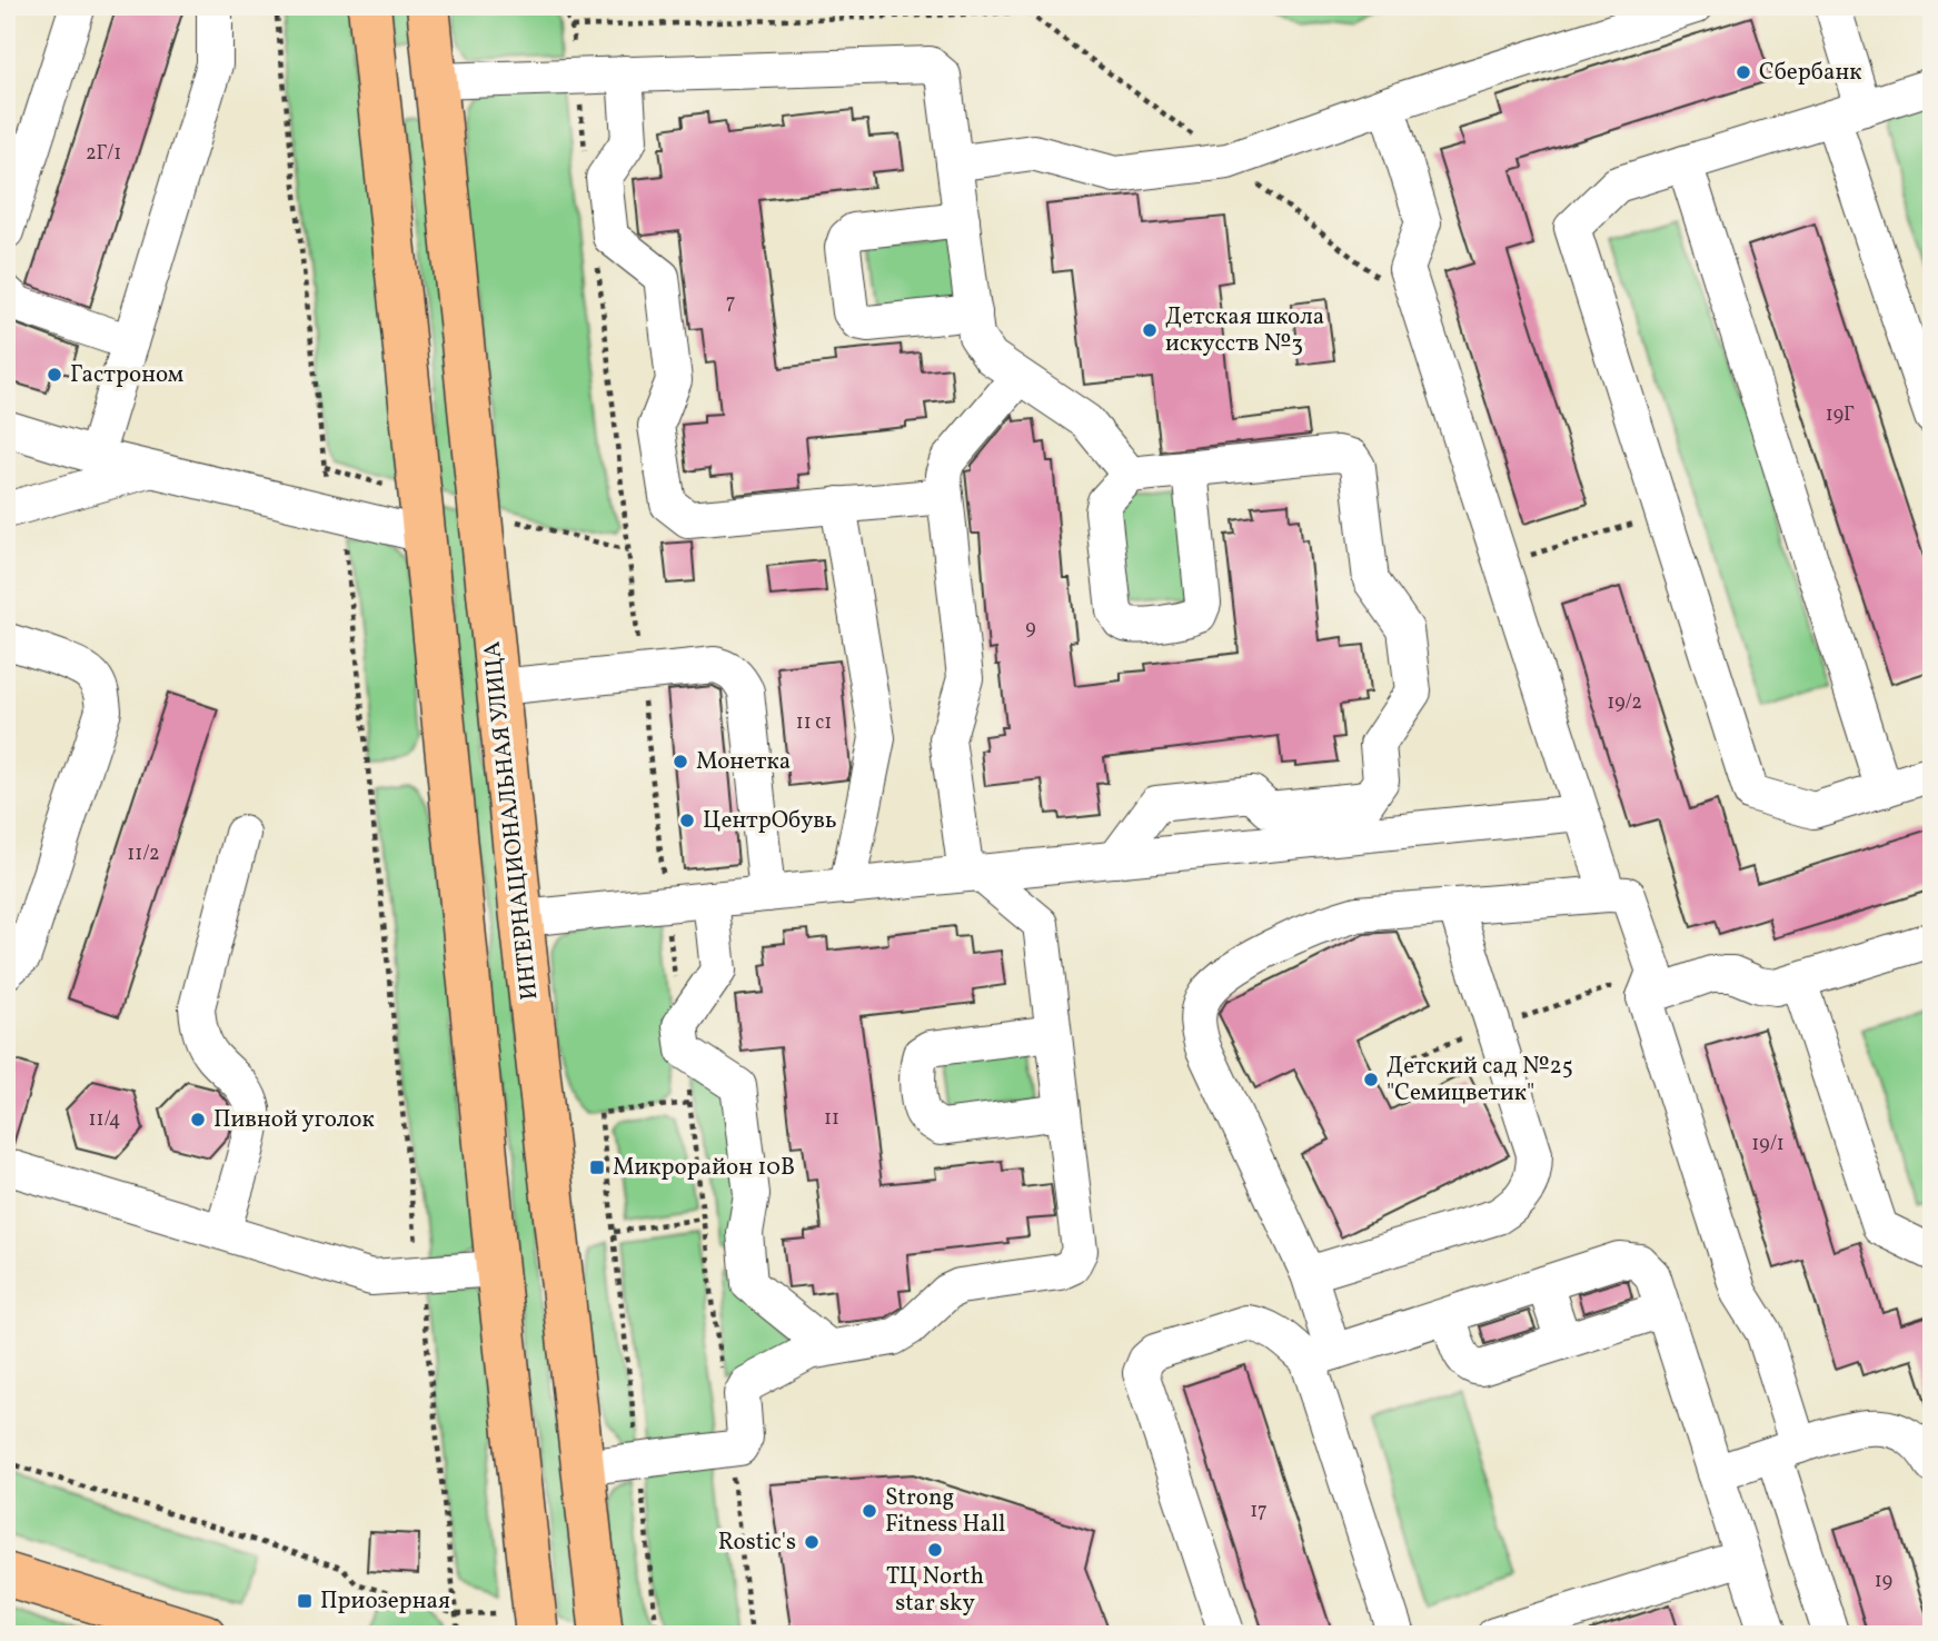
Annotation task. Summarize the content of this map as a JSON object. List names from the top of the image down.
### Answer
{
  "streets": {
    "main road": ["ИНТЕРНАЦИОНАЛЬНАЯ УЛИЦА"]
  },
  "places": {
    "other": [
      "Сбербанк",
      "Детская школа искусств №3",
      "Гастроном",
      "Монетка",
      "ЦентрОбувь",
      "Детский сад №25 \"Семицветик\"",
      "Пивной уголок",
      "Strong Fitness Hall",
      "Rostic's",
      "ТЦ North star sky"
    ],
    "transit": ["Микрорайон 10В", "Приозерная"]
  },
  "house_numbers": [
    "2Г/1",
    "7",
    "19Г",
    "9",
    "19/2",
    "11 с1",
    "11/2",
    "11",
    "11/4",
    "19/1",
    "17",
    "19"
  ]
}
